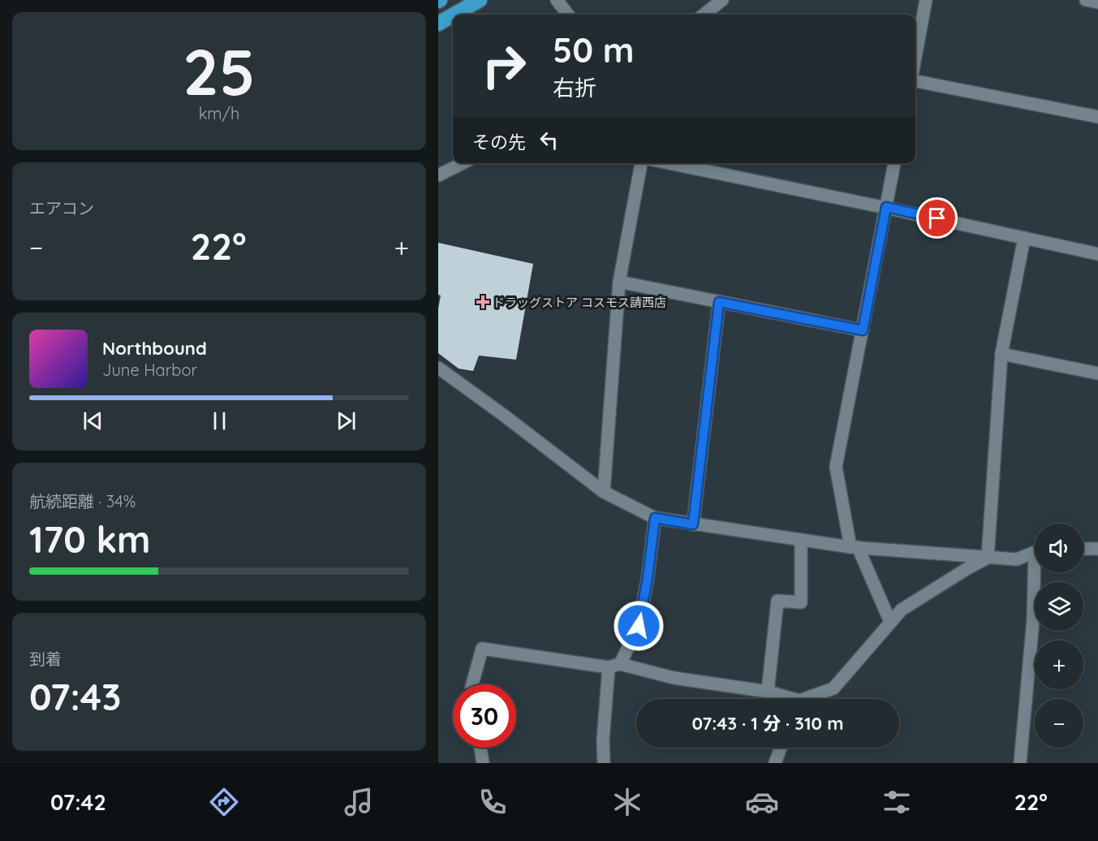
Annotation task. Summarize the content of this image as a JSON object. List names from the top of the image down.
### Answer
{
  "places": {
    "health": ["ドラッグストア コスモス請西店"]
  },
  "page": {
    "tile": [
      ["25", "km/h"],
      "エアコン",
      ["航続距離 · 34%", "170 km"],
      ["到着", "07:43"]
    ],
    "turn": ["50 m", "右折"],
    "then": "その先",
    "heat": ["−", "22°", "+"],
    "song": ["Northbound", "June Harbor"],
    "map_buttons": ["+", "−"],
    "limit": "30",
    "trip": "07:43 · 1 分 · 310 m",
    "tabs": ["07:42", "22°"]
  }
}
